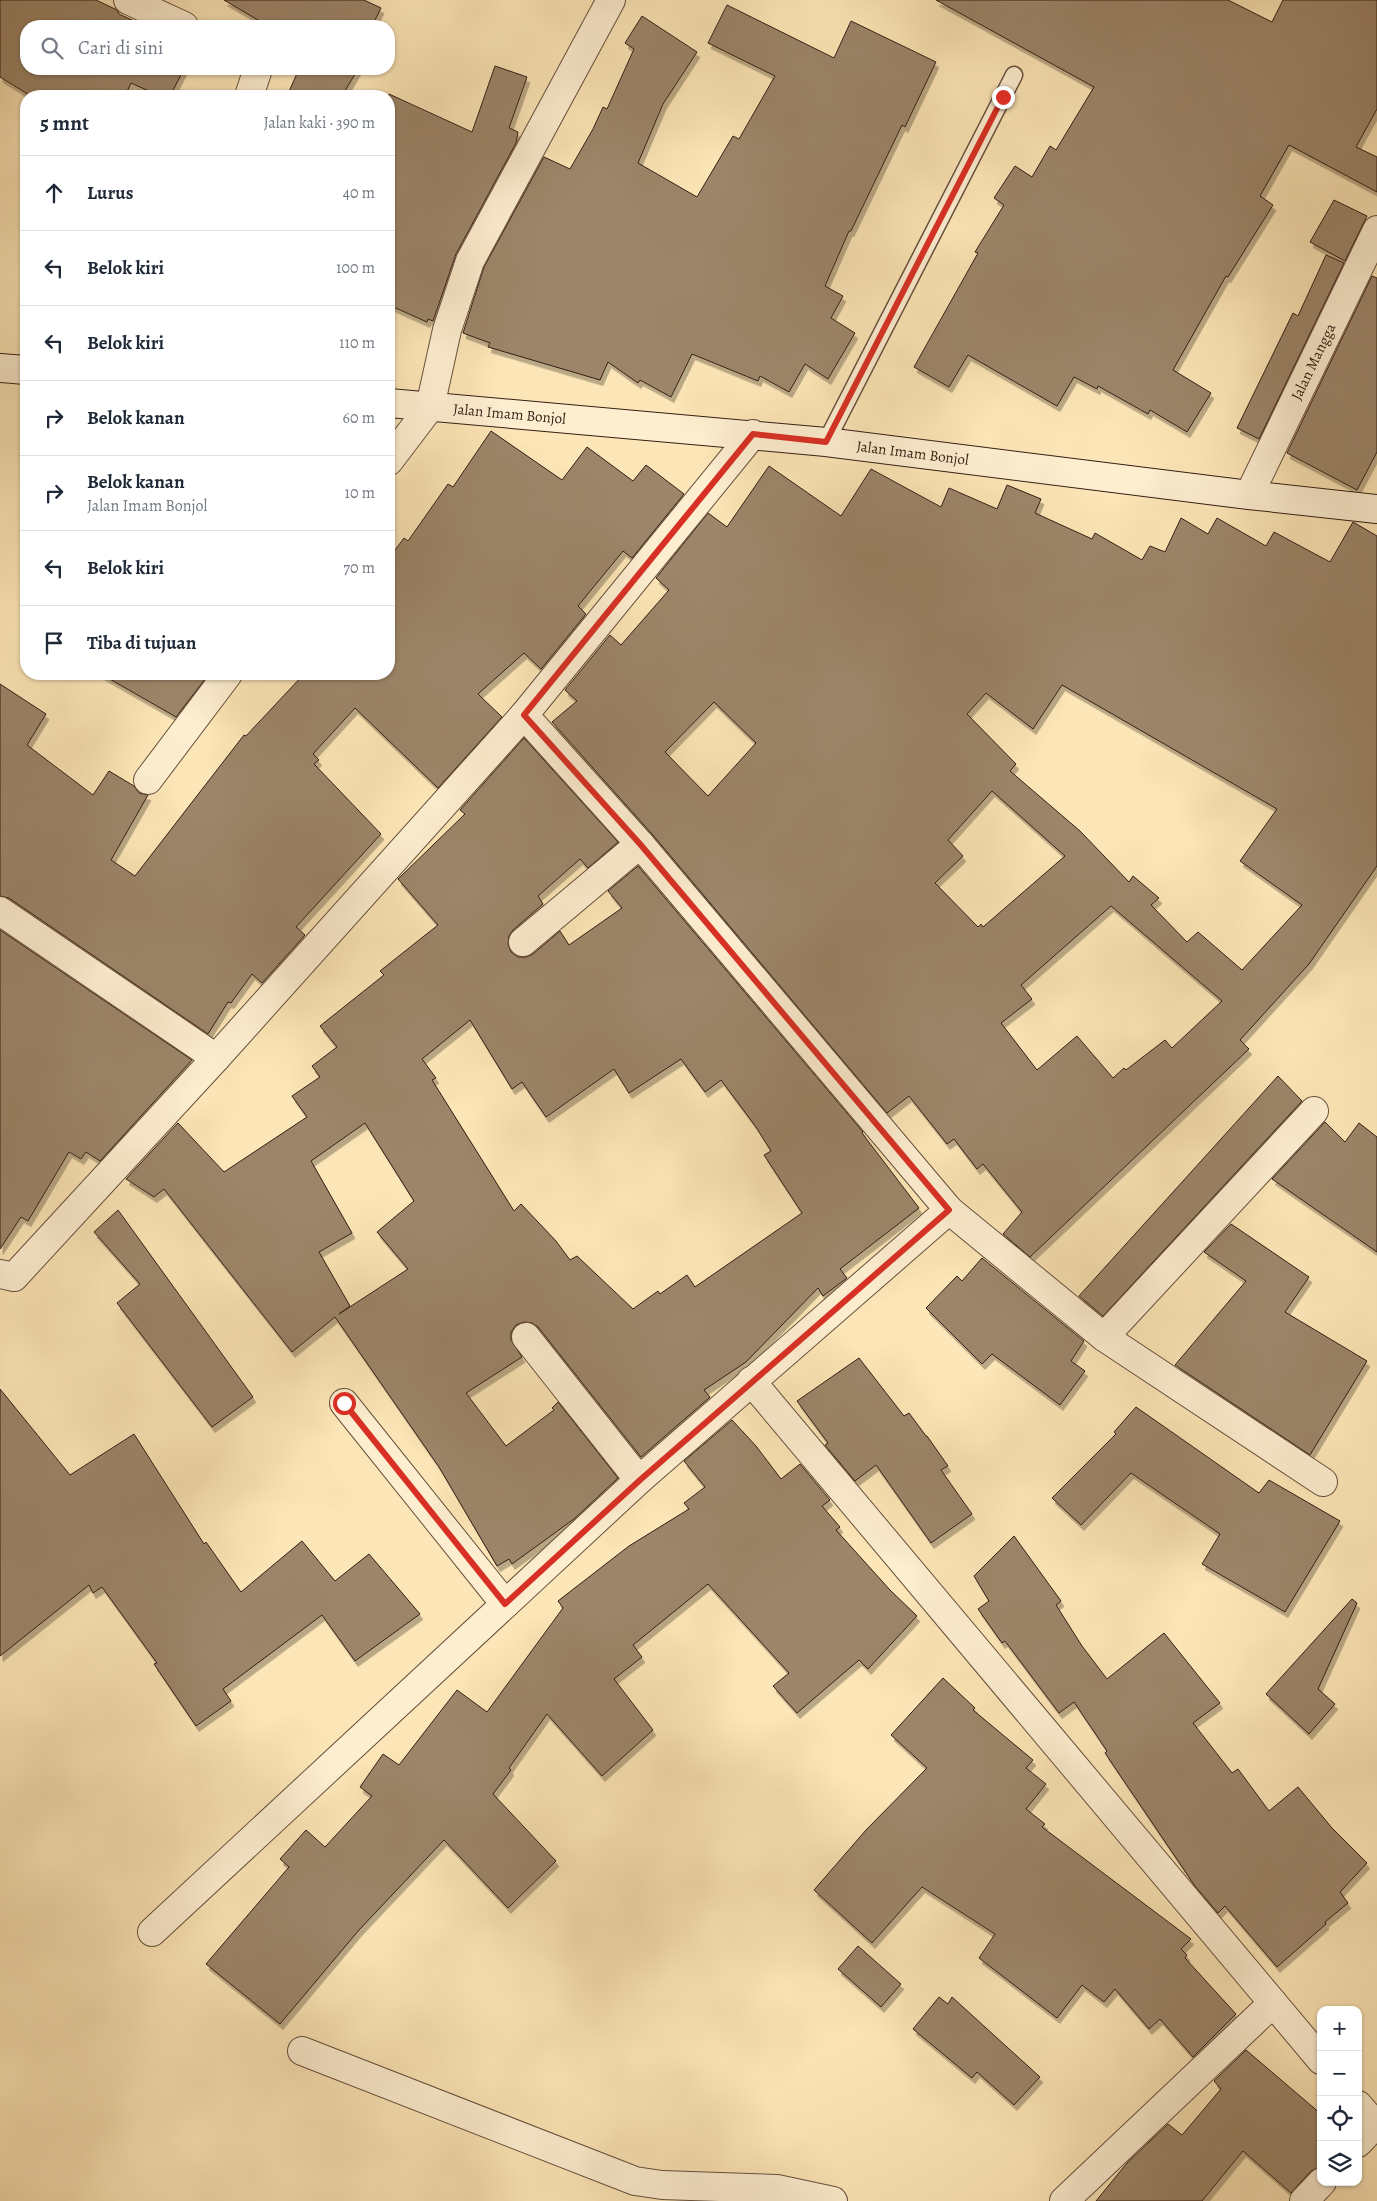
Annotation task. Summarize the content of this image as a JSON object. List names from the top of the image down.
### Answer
{
  "streets": {
    "street": ["Jalan Mangga", "Jalan Imam Bonjol"]
  },
  "crossings": [
    ["Jalan Mangga", "Jalan Imam Bonjol"]
  ],
  "page": {
    "search": "Cari di sini",
    "heading": ["5 mnt", "Jalan kaki · 390 m"],
    "list": [
      ["Lurus", "40 m"],
      ["Belok kiri", "100 m"],
      ["Belok kiri", "110 m"],
      ["Belok kanan", "60 m"],
      ["Belok kanan", "Jalan Imam Bonjol", "10 m"],
      ["Belok kiri", "70 m"],
      "Tiba di tujuan"
    ],
    "map_buttons": ["+", "−"]
  }
}
